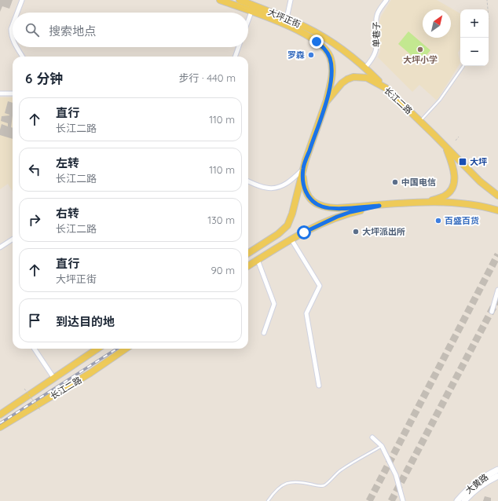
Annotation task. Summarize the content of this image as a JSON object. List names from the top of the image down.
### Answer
{
  "streets": {
    "main road": ["大坪正街", "长江二路", "大黄路"],
    "street": ["单巷子"]
  },
  "crossings": [
    ["大坪正街", "单巷子"],
    ["大坪正街", "长江二路"]
  ],
  "places": {
    "other": [
      "大坪小学",
      "罗森",
      "中国电信",
      "百盛百货",
      "大坪派出所"
    ],
    "transit": ["大坪"]
  },
  "north": "top right",
  "page": {
    "map_buttons": ["+", "−"],
    "search": "搜索地点",
    "heading": ["6 分钟", "步行 · 440 m"],
    "list": [
      ["直行", "长江二路", "110 m"],
      ["左转", "长江二路", "110 m"],
      ["右转", "长江二路", "130 m"],
      ["直行", "大坪正街", "90 m"],
      "到达目的地"
    ]
  }
}
